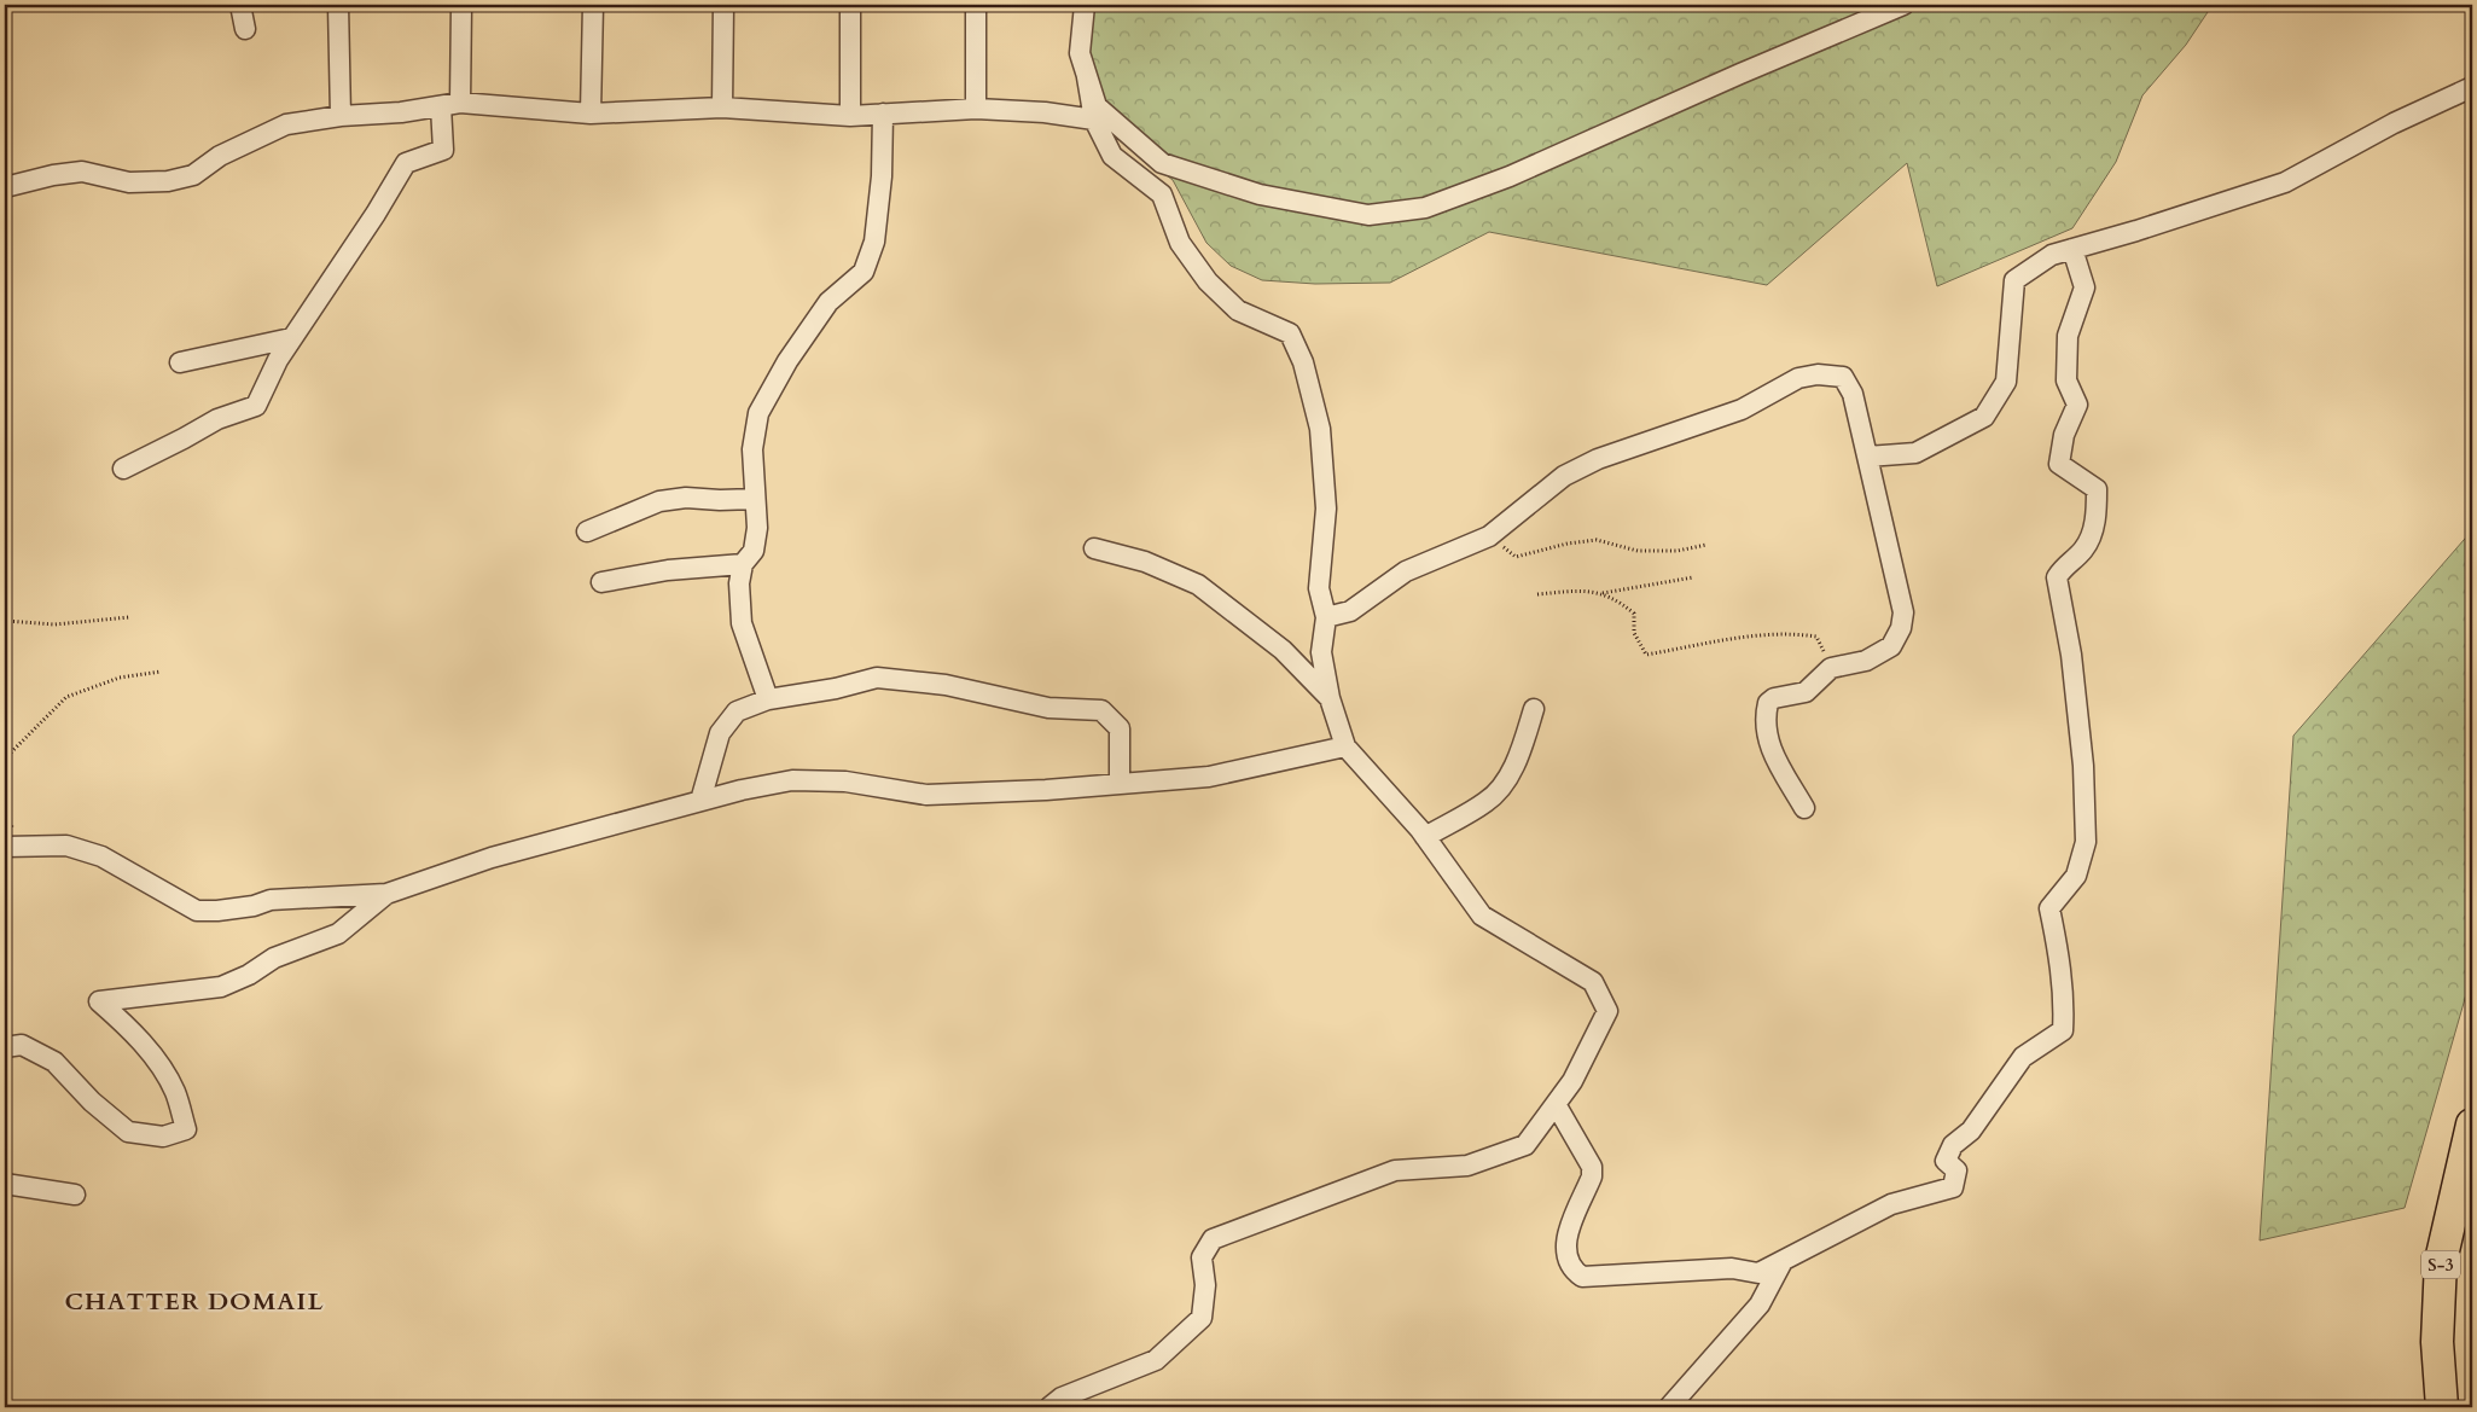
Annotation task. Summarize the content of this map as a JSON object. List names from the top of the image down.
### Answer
{
  "streets": {
    "highway": ["S-3"]
  },
  "districts": ["CHATTER DOMAIL"]
}
